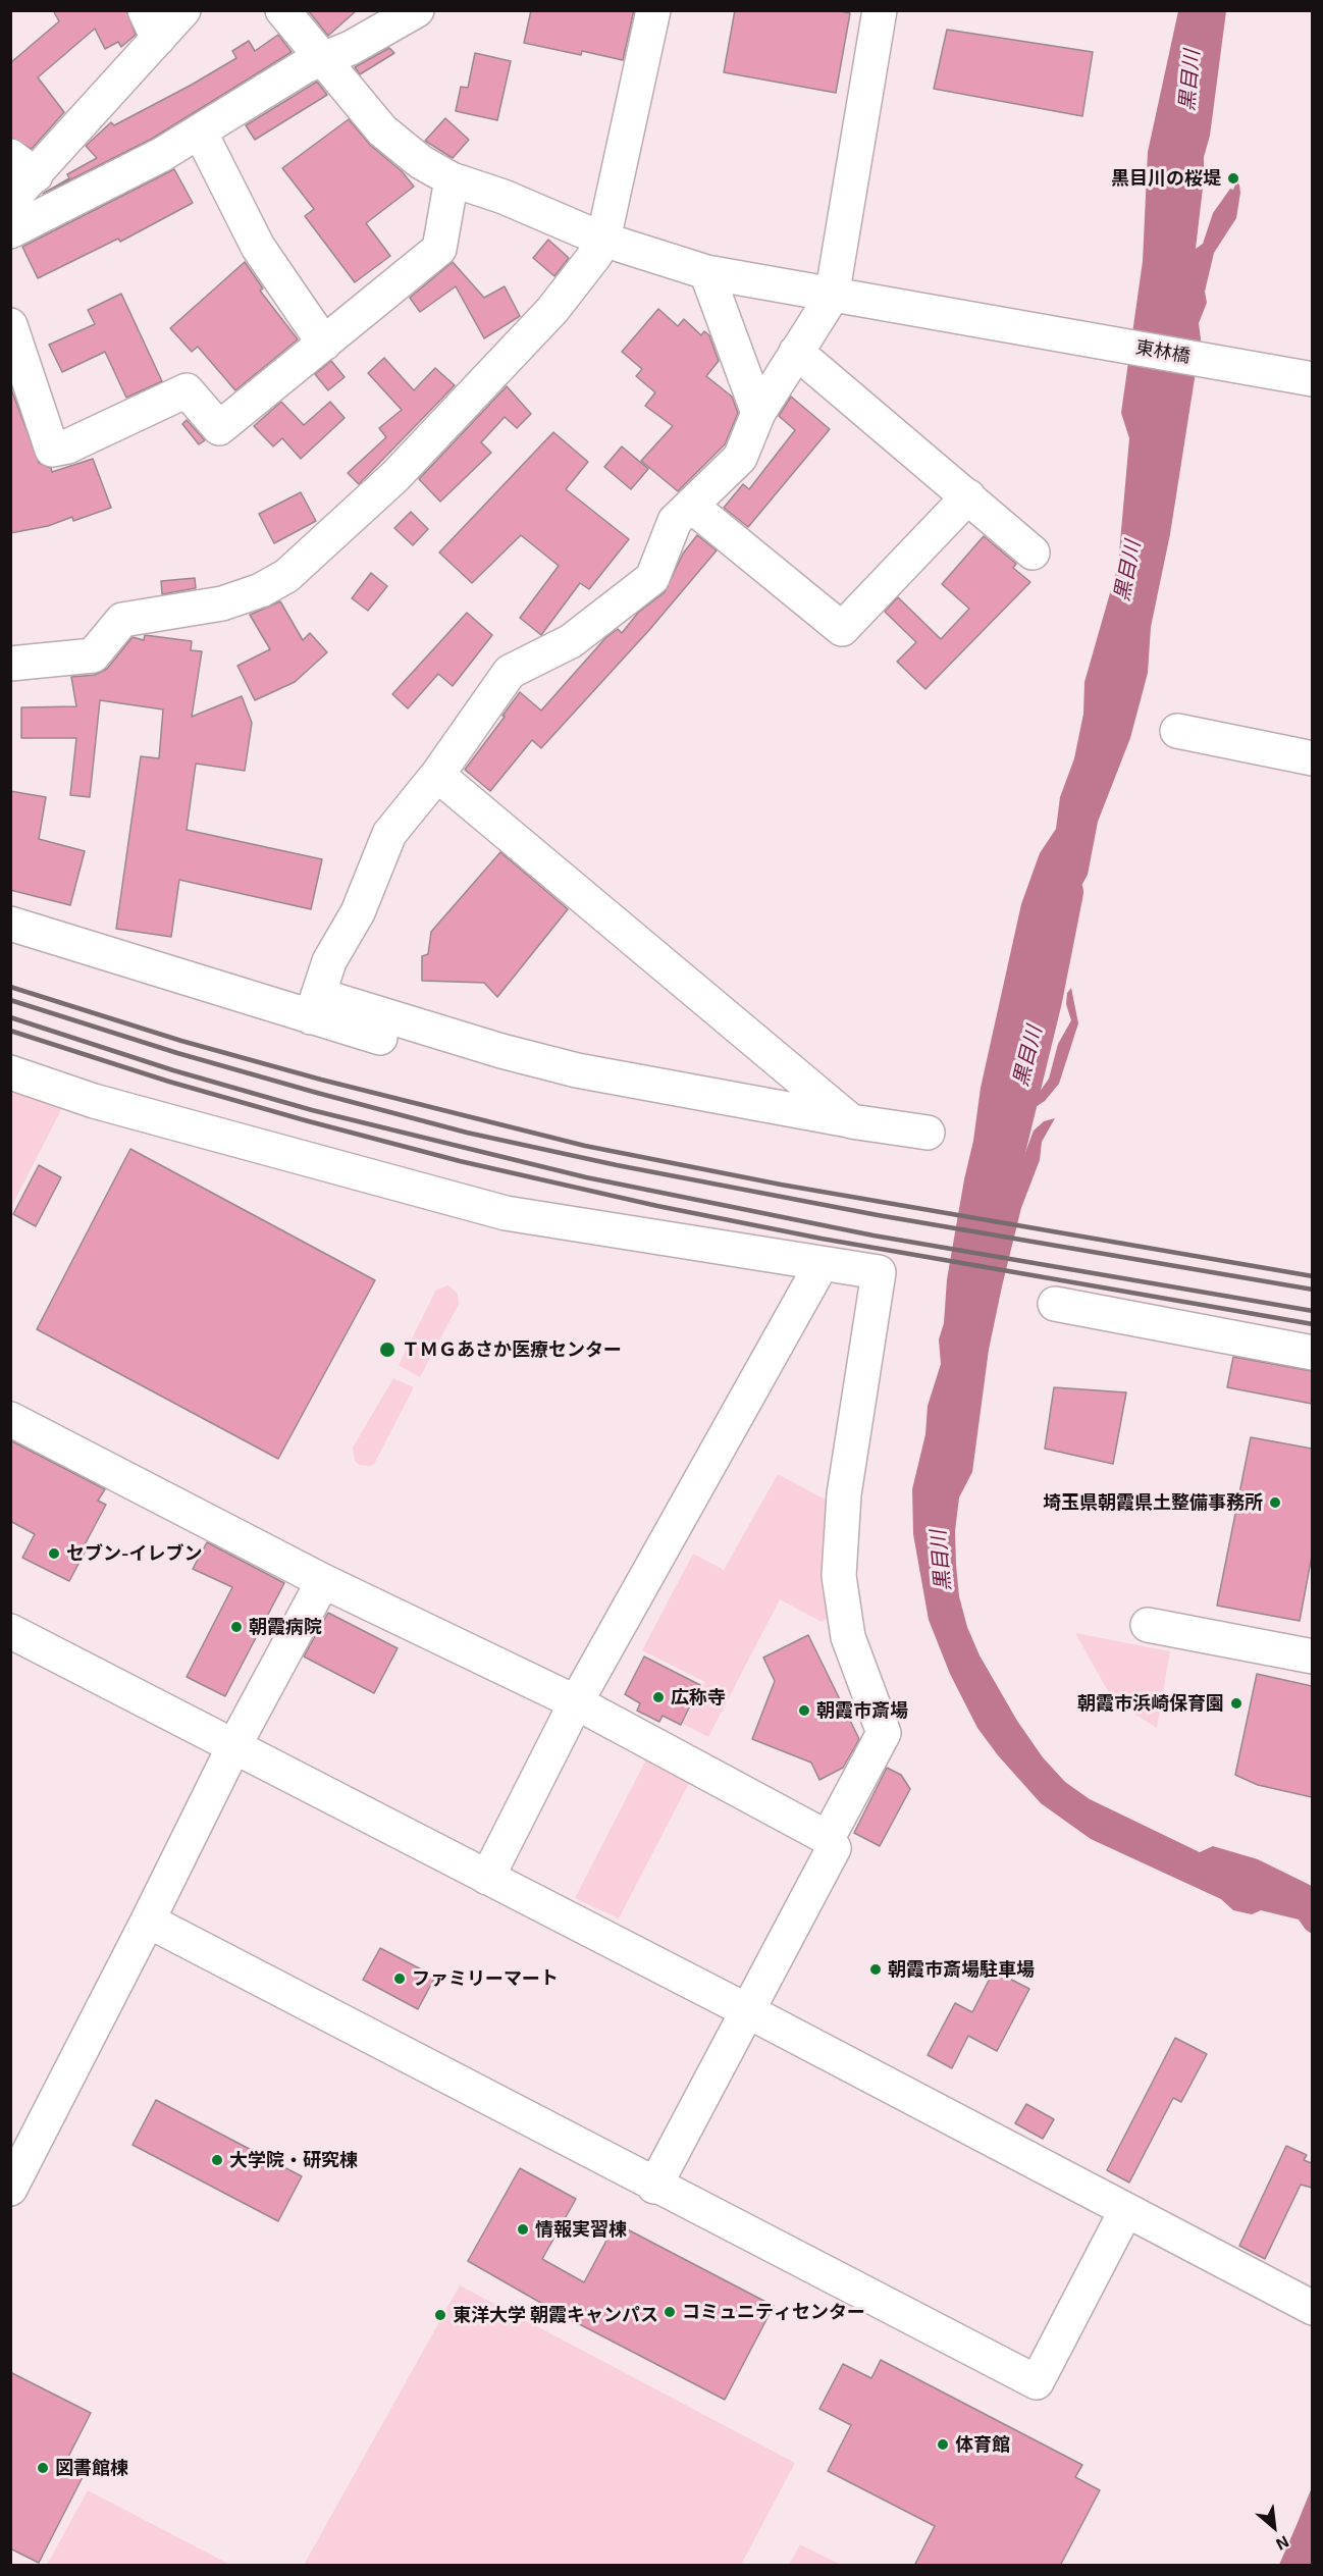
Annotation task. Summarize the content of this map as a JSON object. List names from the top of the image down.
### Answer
{
  "streets": {
    "street": ["東林橋"]
  },
  "water": ["黒目川"],
  "places": [
    "黒目川の桜堤",
    "ＴＭＧあさか医療センター",
    "埼玉県朝霞県土整備事務所",
    "セブン-イレブン",
    "朝霞病院",
    "広称寺",
    "朝霞市浜崎保育園",
    "朝霞市斎場",
    "朝霞市斎場駐車場",
    "ファミリーマート",
    "大学院・研究棟",
    "情報実習棟",
    "コミュニティセンター",
    "東洋大学 朝霞キャンパス",
    "体育館",
    "図書館棟"
  ],
  "north": "bottom right"
}
